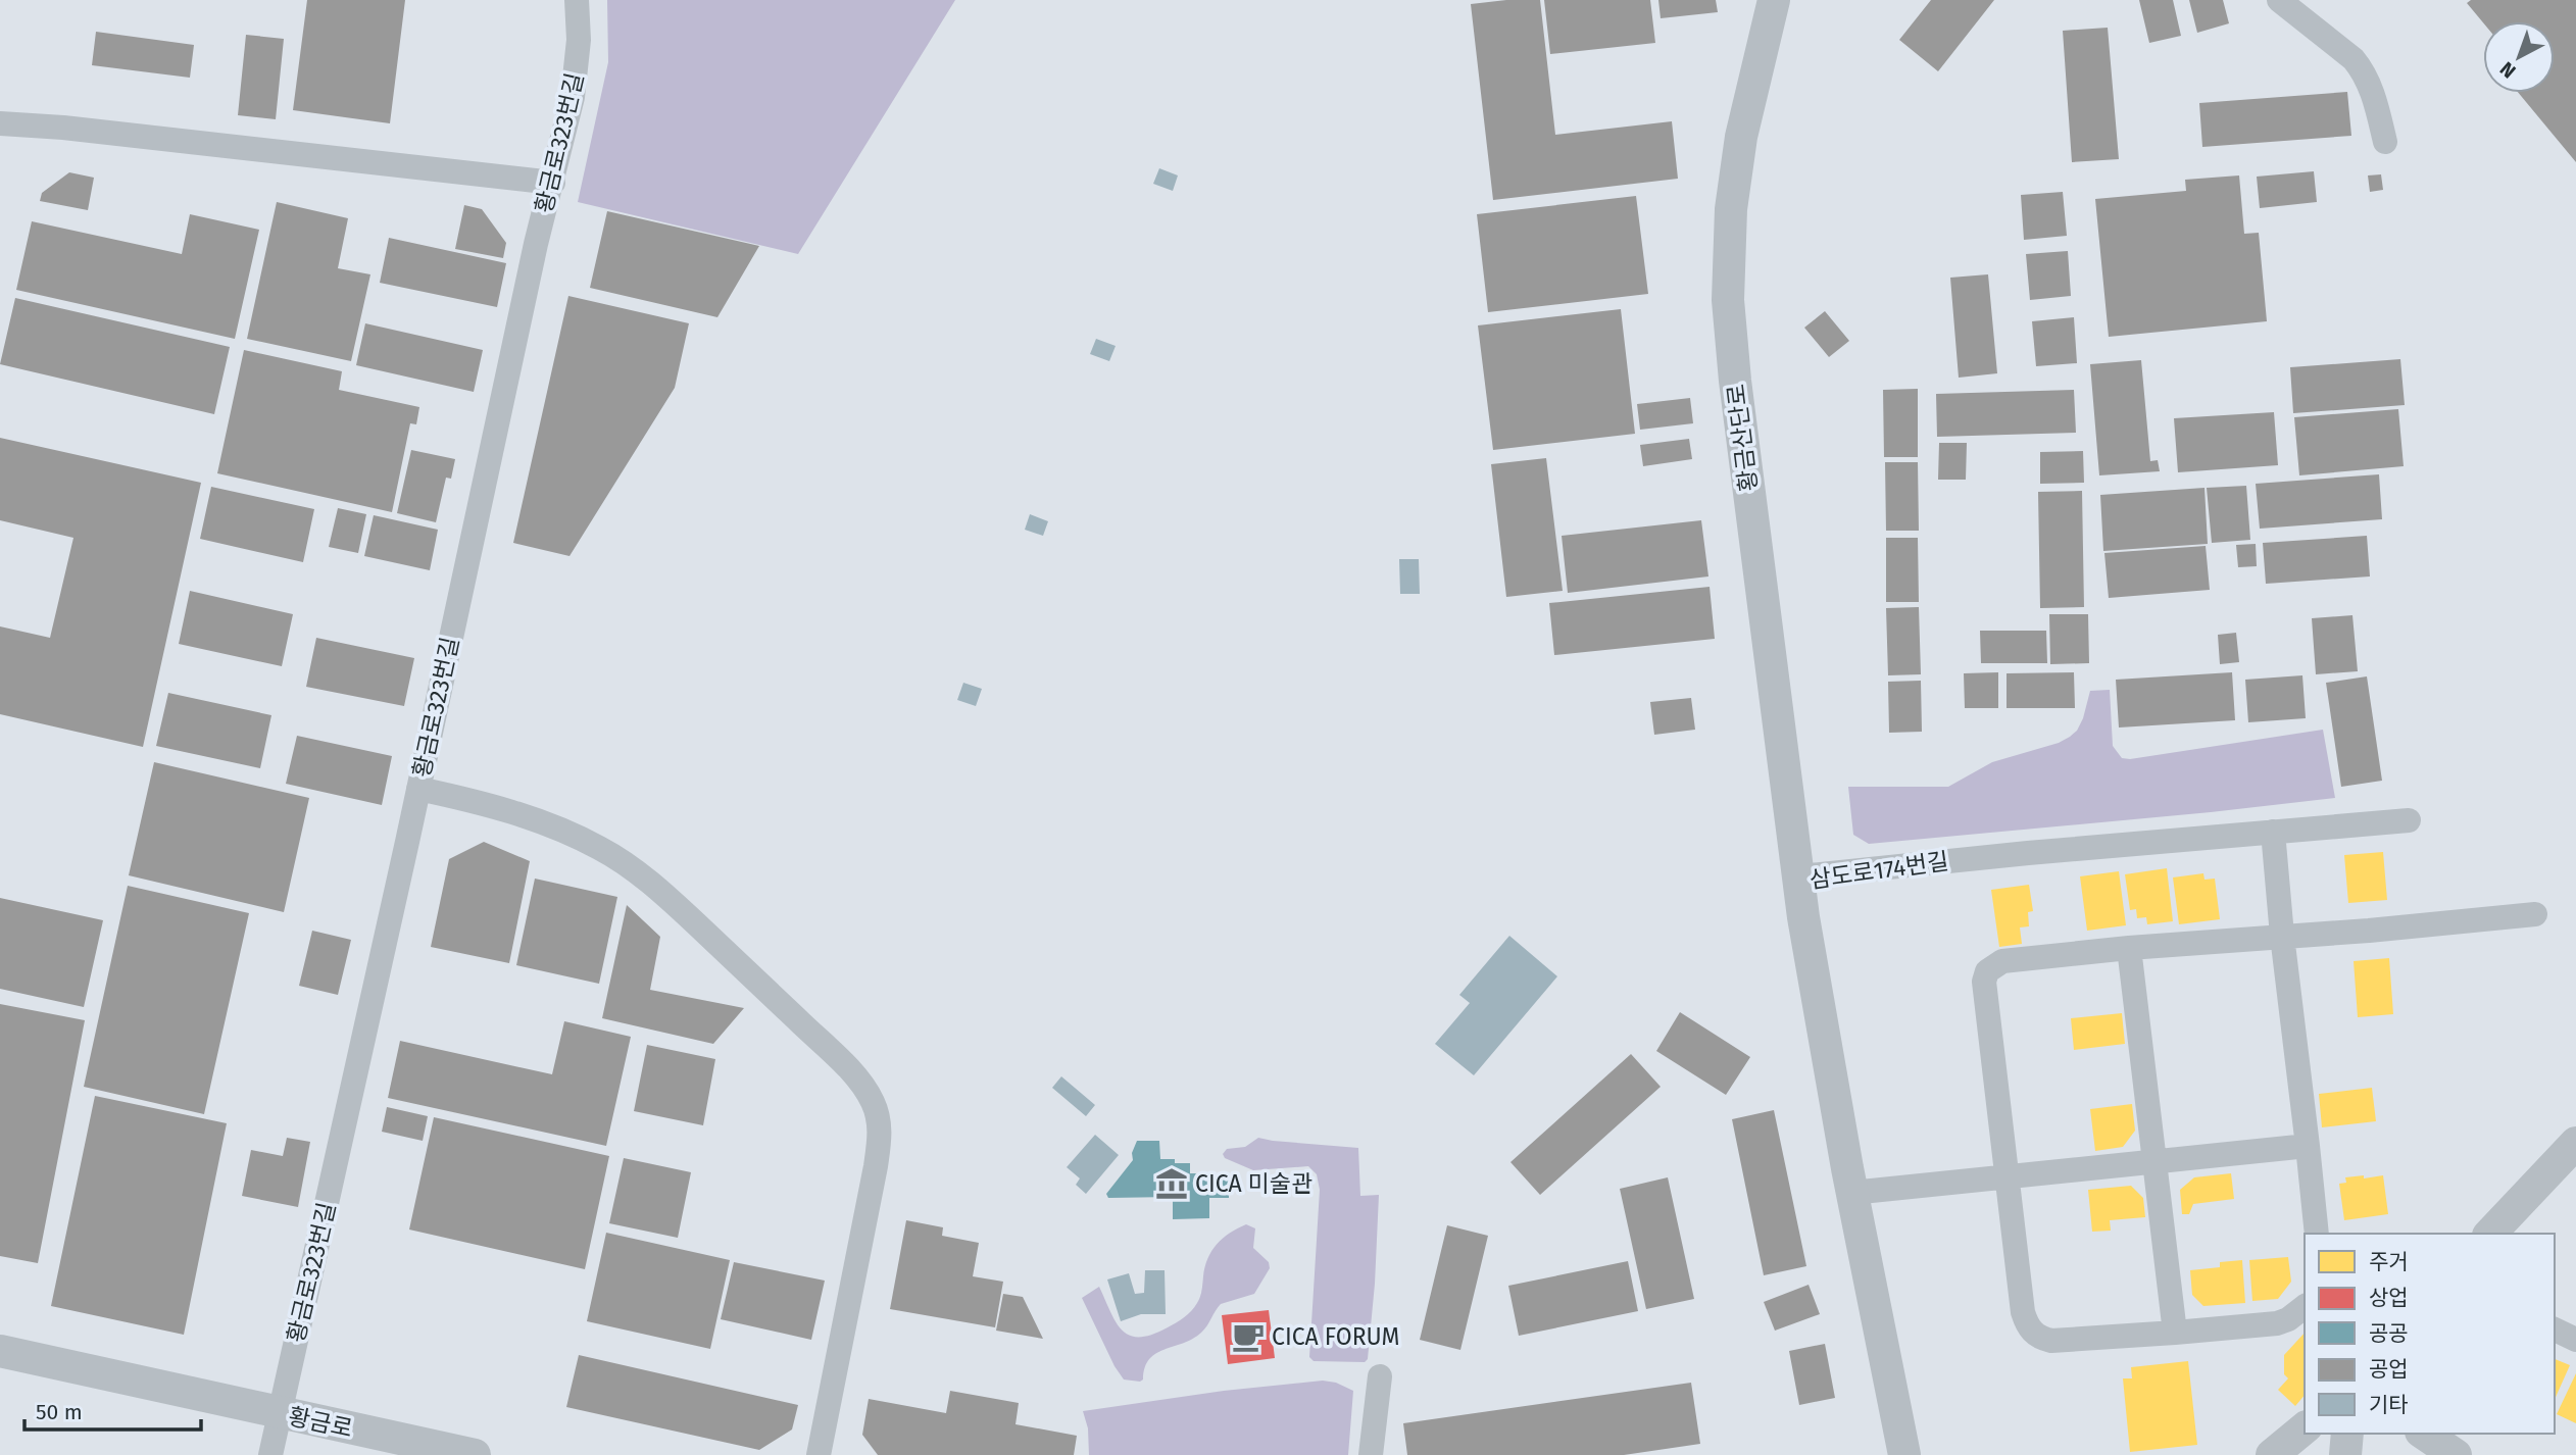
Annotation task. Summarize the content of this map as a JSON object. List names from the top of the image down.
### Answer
{
  "streets": {
    "street": [
      "황금로323번길",
      "황금산단로",
      "삼도로174번길",
      "황금로"
    ]
  },
  "crossings": [
    ["황금로323번길", "황금로"],
    ["황금산단로", "삼도로174번길"]
  ],
  "places": {
    "museum": ["CICA 미술관"],
    "cafe": ["CICA FORUM"]
  },
  "legend": [
    "주거",
    "상업",
    "공공",
    "공업",
    "기타"
  ],
  "scale_bar": "50 m",
  "north": "bottom left"
}
